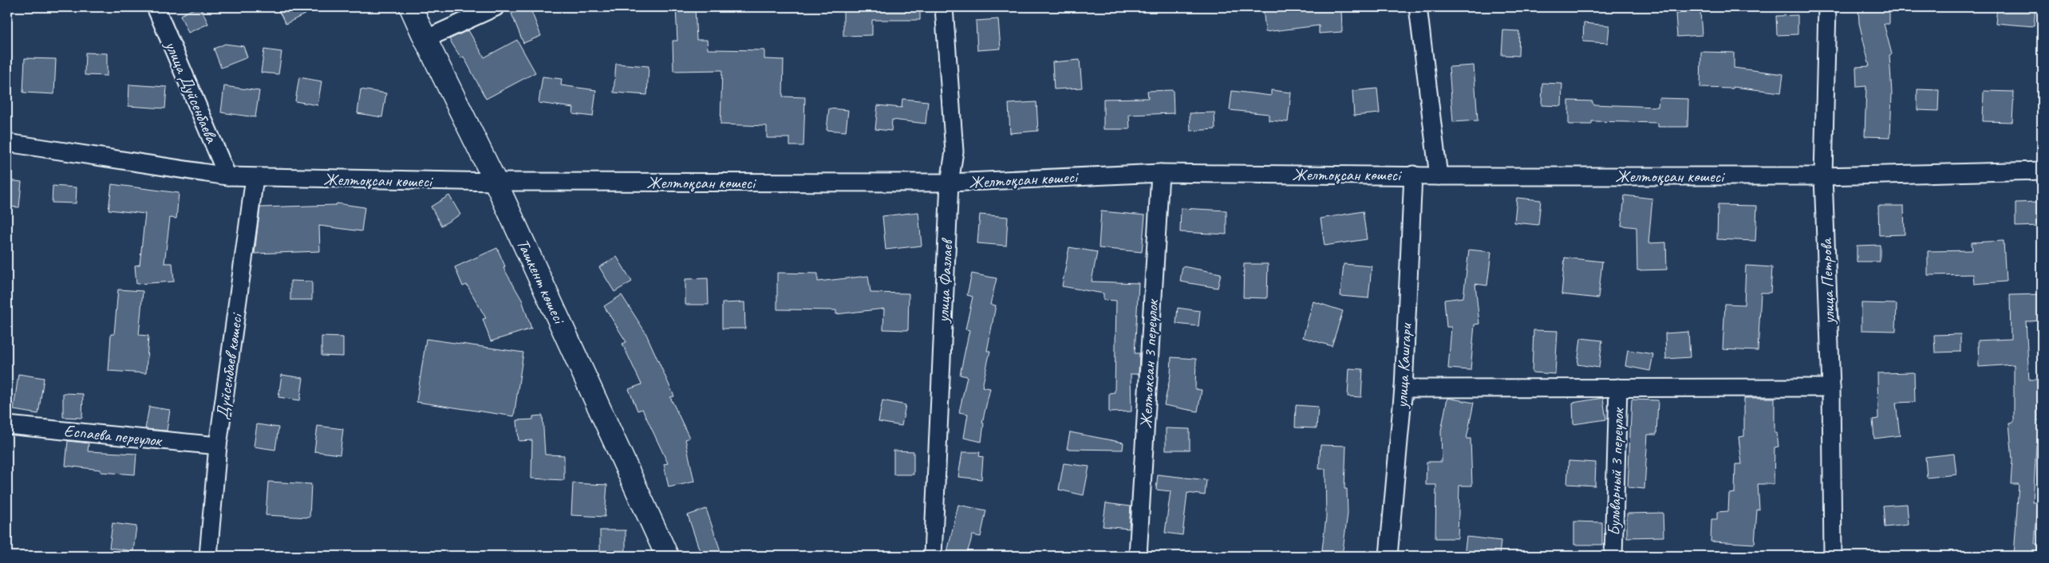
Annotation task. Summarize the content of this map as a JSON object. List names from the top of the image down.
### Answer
{
  "streets": {
    "main road": ["Ташкент көшесі"],
    "street": [
      "улица Дуйсенбаева",
      "Желтоқсан көшесі",
      "улица Фазлаев",
      "улица Петрова",
      "Желтоксан 3 переулок",
      "улица Кашгари",
      "Дүйсенбаев көшесі",
      "Еспаева переулок",
      "Бульварный 3 переулок"
    ]
  },
  "crossings": [
    ["улица Дуйсенбаева", "Желтоқсан көшесі"],
    ["Желтоқсан көшесі", "Ташкент көшесі"],
    ["Желтоқсан көшесі", "улица Фазлаев"],
    ["Желтоқсан көшесі", "улица Петрова"],
    ["Желтоқсан көшесі", "Желтоксан 3 переулок"],
    ["Желтоқсан көшесі", "улица Кашгари"],
    ["Желтоқсан көшесі", "Дүйсенбаев көшесі"],
    ["Дүйсенбаев көшесі", "Еспаева переулок"]
  ]
}
